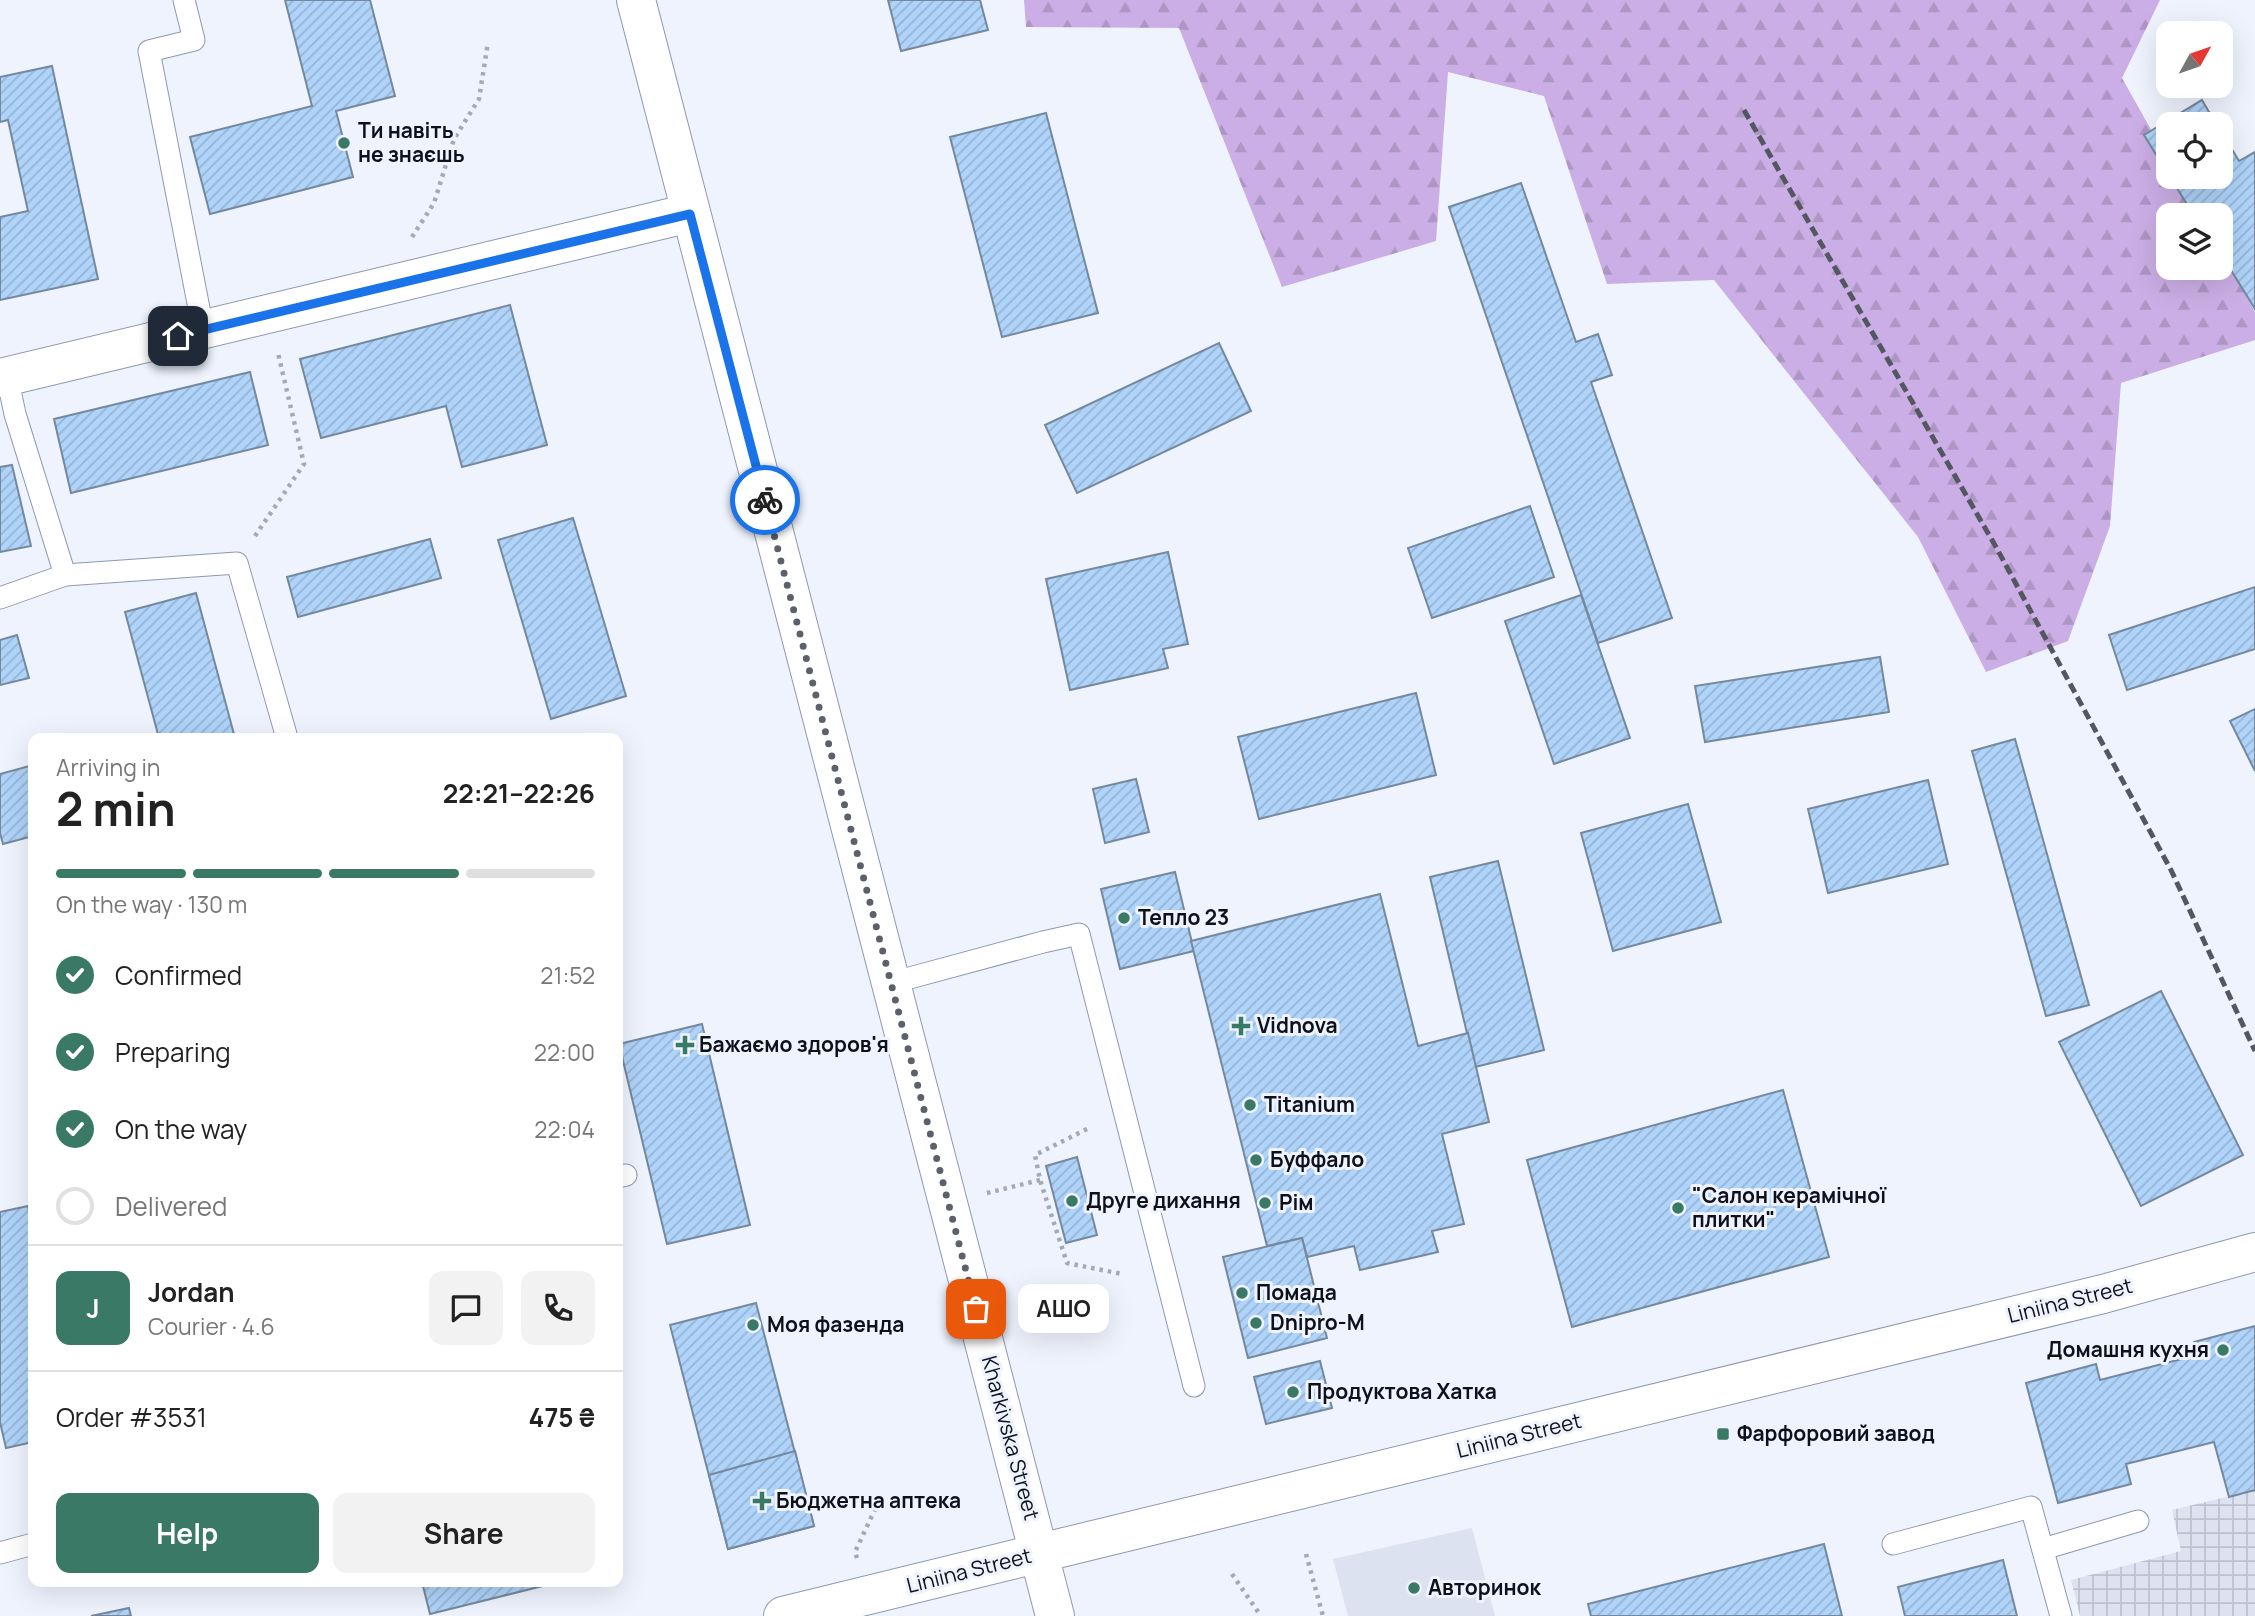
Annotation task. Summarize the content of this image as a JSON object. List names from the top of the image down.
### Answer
{
  "streets": {
    "main road": ["Liniina Street", "Kharkivska Street"]
  },
  "crossings": [
    ["Liniina Street", "Kharkivska Street"]
  ],
  "places": {
    "other": [
      "Ти навіть не знаєшь",
      "Тепло 23",
      "Titanium",
      "Буффало",
      "Друге дихання",
      "Рім",
      "\"Салон керамічної плитки\"",
      "Помада",
      "АШО",
      "Dnipro-M",
      "Моя фазенда",
      "Домашня кухня",
      "Продуктова Хатка",
      "Авторинок"
    ],
    "health": ["Vidnova", "Бажаємо здоров'я", "Бюджетна аптека"],
    "transit": ["Фарфоровий завод"]
  },
  "north": "top right",
  "page": {
    "heading": ["2 min", "Arriving in", "22:21–22:26"],
    "panel": [
      "Jordan",
      "Courier · 4.6",
      "Order #3531",
      "475 ₴"
    ],
    "bar": "On the way · 130 m",
    "list": [
      ["Confirmed", "21:52"],
      ["Preparing", "22:00"],
      ["On the way", "22:04"],
      "Delivered"
    ],
    "round": "J",
    "bubble": "АШО",
    "buttons": ["Help", "Share"]
  }
}
